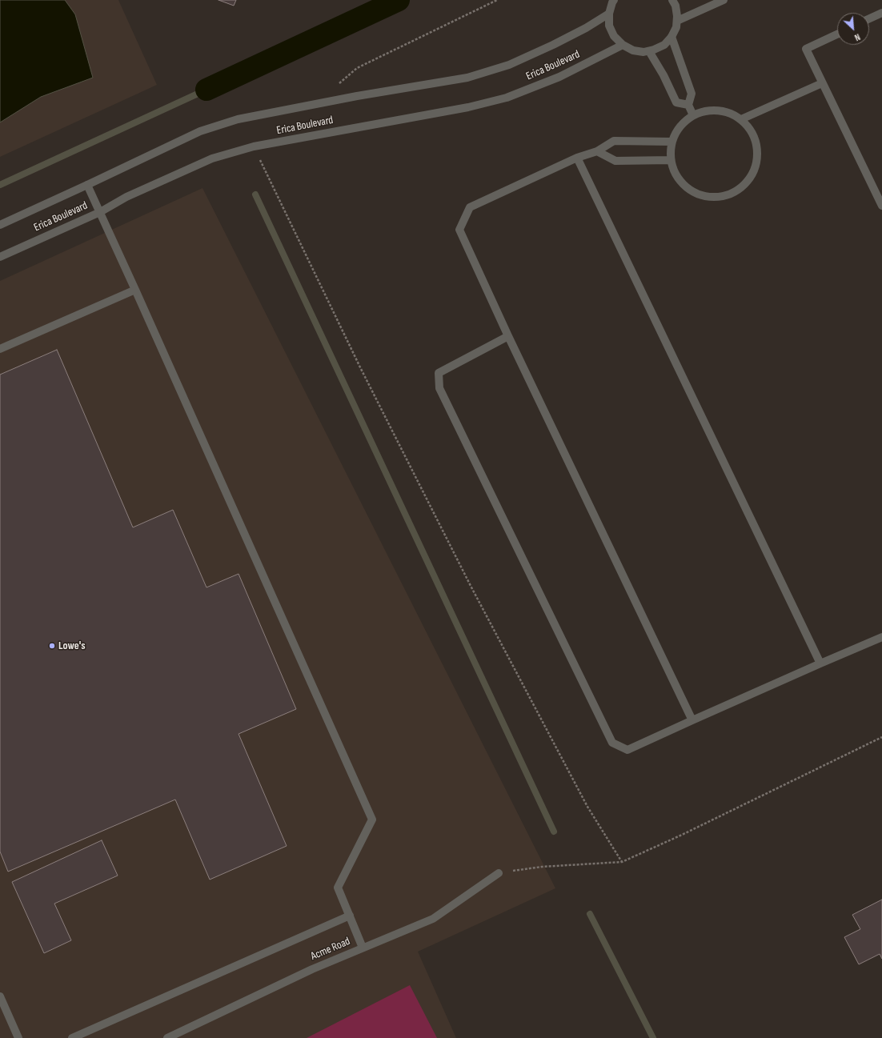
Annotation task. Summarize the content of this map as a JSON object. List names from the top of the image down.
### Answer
{
  "streets": {
    "street": ["Erica Boulevard", "Acme Road"]
  },
  "places": ["Lowe's"],
  "north": "bottom right"
}
